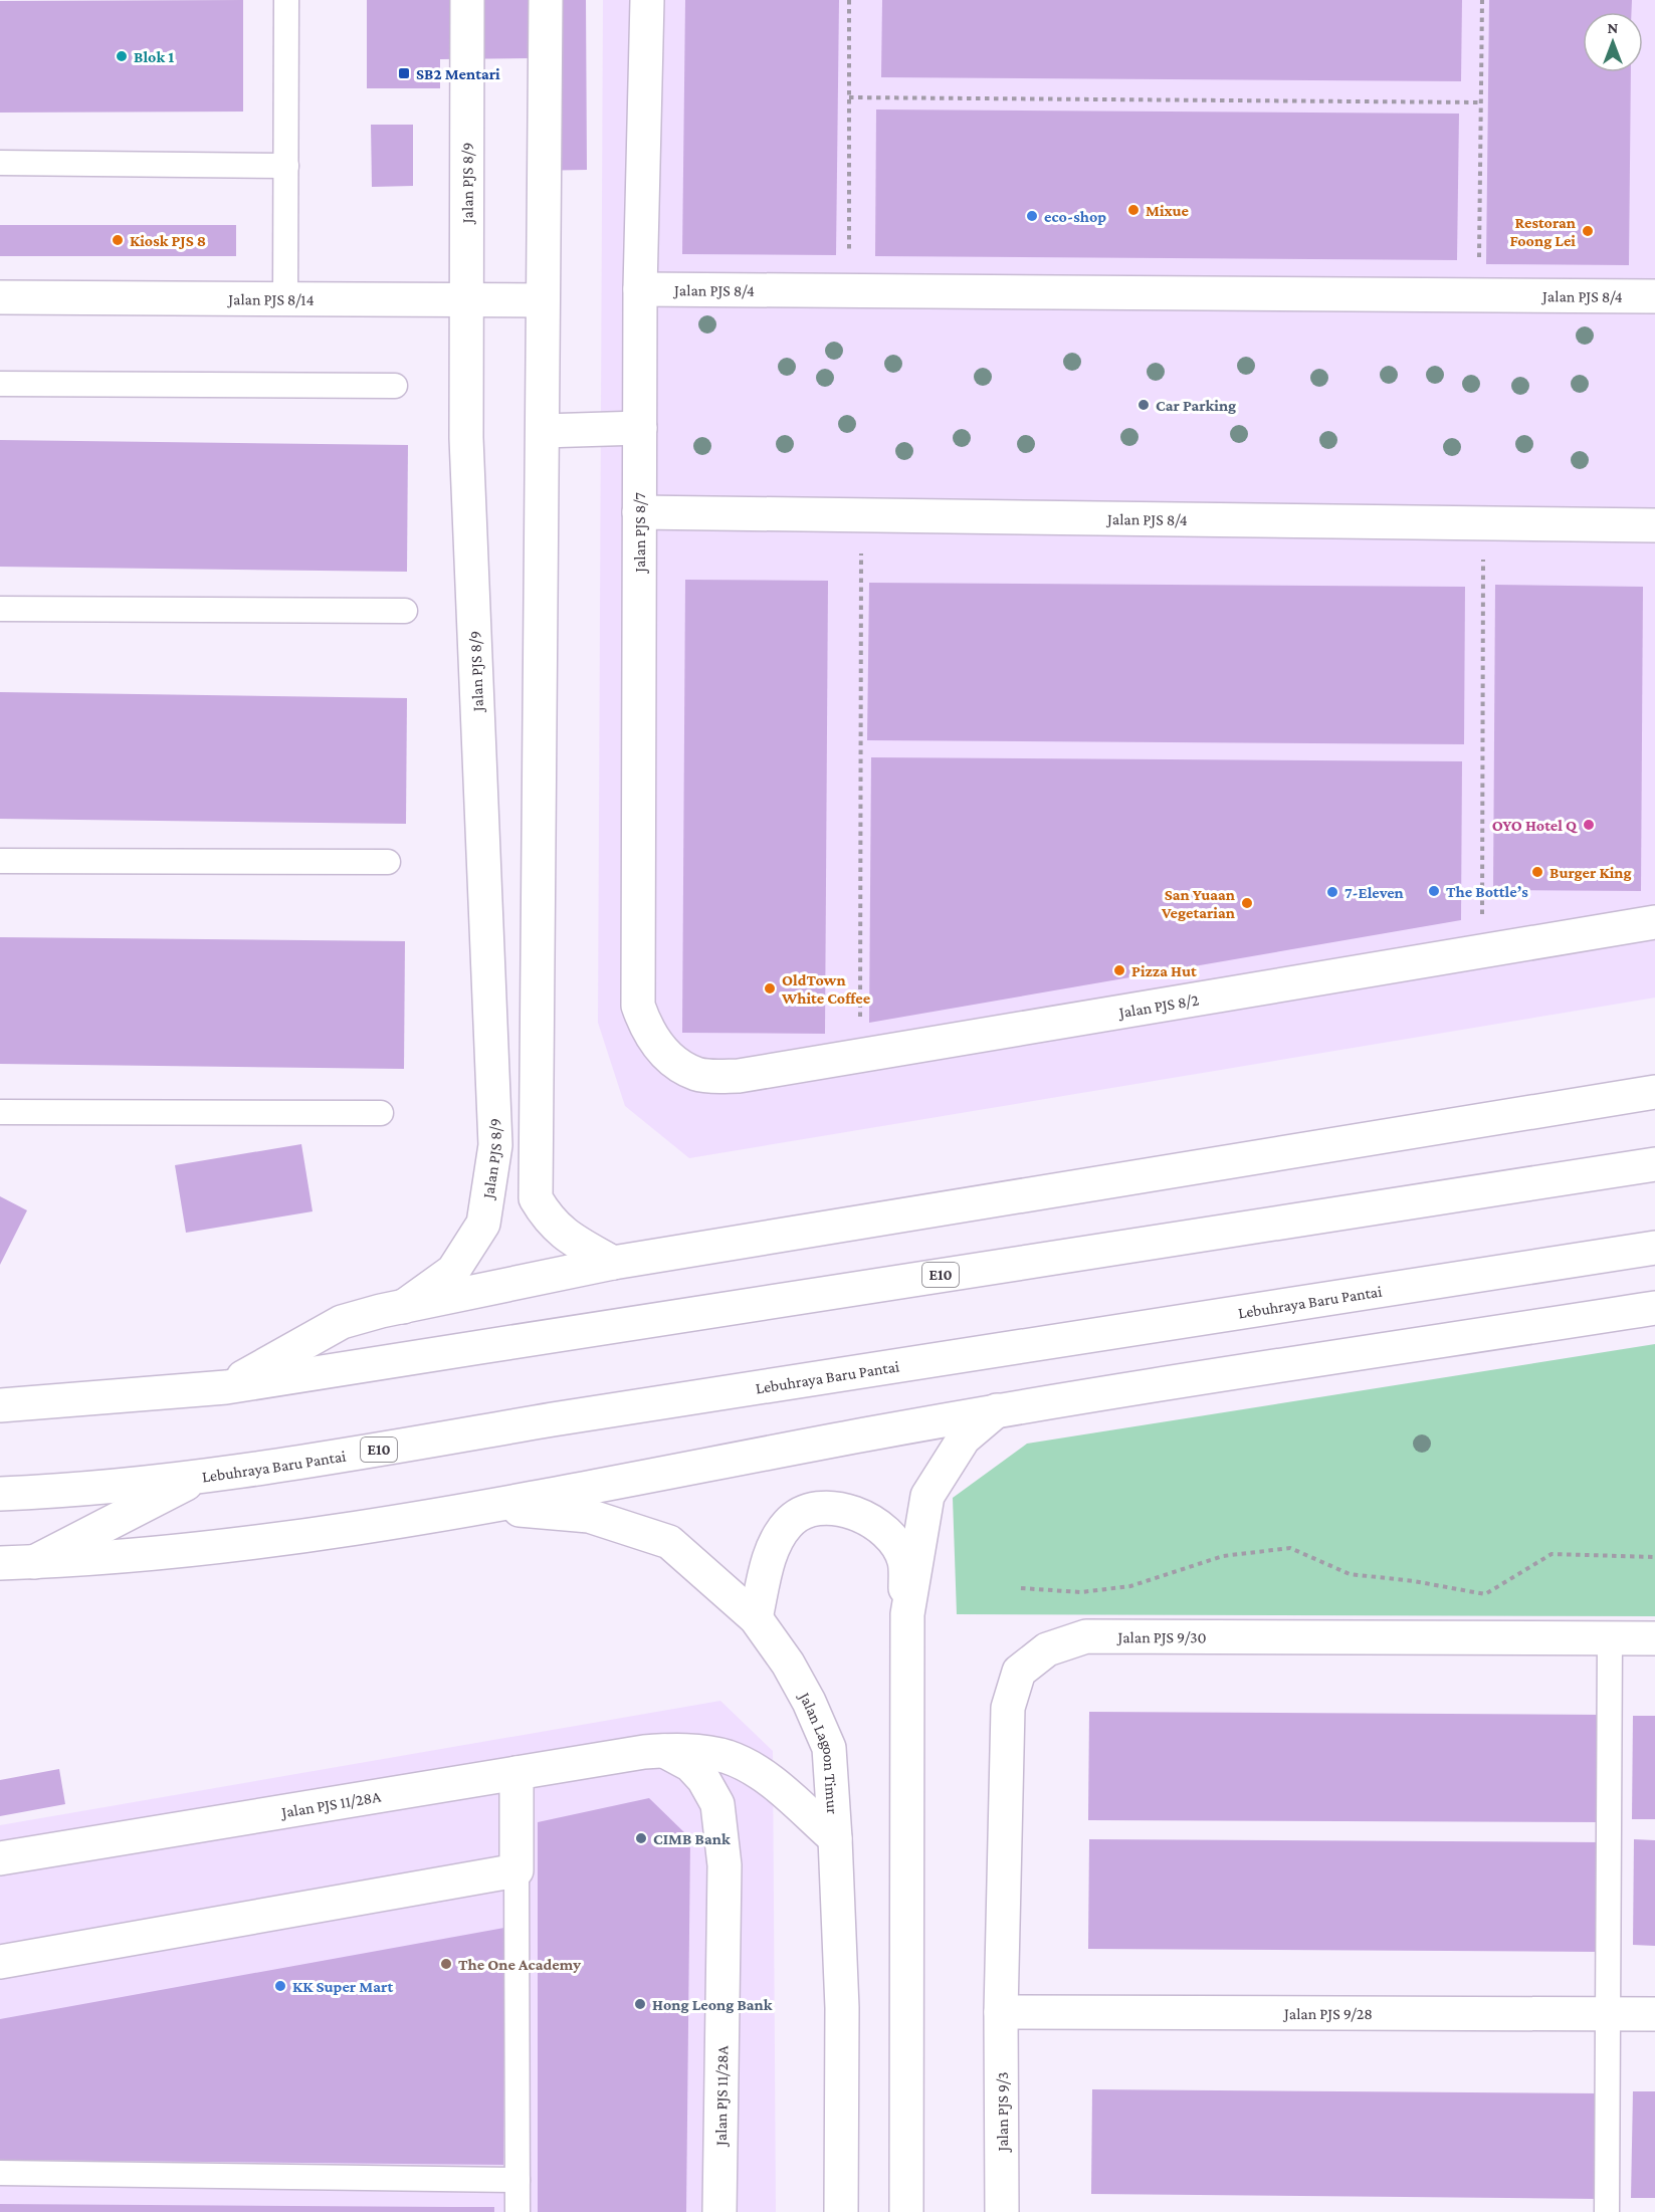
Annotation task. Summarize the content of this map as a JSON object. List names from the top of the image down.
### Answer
{
  "streets": {
    "main road": [
      "Jalan PJS 8/9",
      "Jalan PJS 8/4",
      "Jalan PJS 8/14",
      "Jalan PJS 8/7",
      "Jalan PJS 8/2",
      "E10",
      "Lebuhraya Baru Pantai",
      "Jalan PJS 9/30",
      "Jalan Lagoon Timur",
      "Jalan PJS 11/28A",
      "Jalan PJS 9/28",
      "Jalan PJS 9/3"
    ]
  },
  "crossings": [
    ["Jalan PJS 8/9", "Jalan PJS 8/14"],
    ["Jalan PJS 8/4", "Jalan PJS 8/7"],
    ["Jalan PJS 8/7", "Jalan PJS 8/2"],
    ["Jalan PJS 9/30", "Jalan PJS 9/28"],
    ["Jalan PJS 9/30", "Jalan PJS 9/3"],
    ["Jalan Lagoon Timur", "Jalan PJS 11/28A"],
    ["Jalan PJS 9/28", "Jalan PJS 9/3"]
  ],
  "places": {
    "other": [
      "Blok 1",
      "Mixue",
      "eco-shop",
      "Restoran Foong Lei",
      "Kiosk PJS 8",
      "Car Parking",
      "OYO Hotel Q",
      "Burger King",
      "The Bottle’s",
      "7-Eleven",
      "San Yuaan Vegetarian",
      "Pizza Hut",
      "OldTown White Coffee",
      "CIMB Bank",
      "The One Academy",
      "KK Super Mart",
      "Hong Leong Bank"
    ],
    "transit": ["SB2 Mentari"]
  },
  "north": "top"
}
